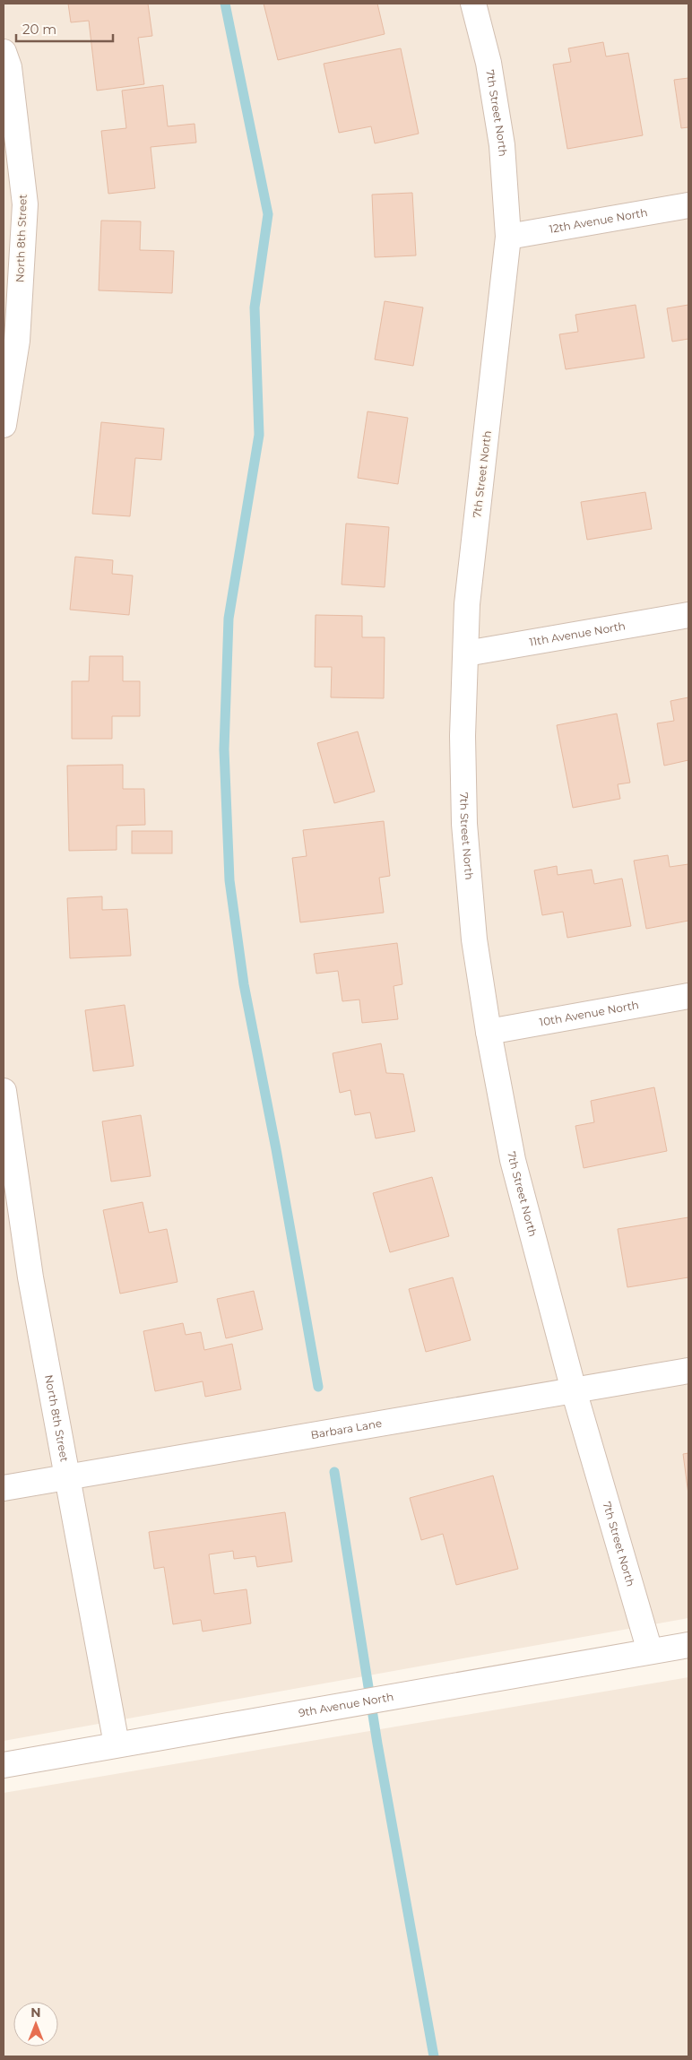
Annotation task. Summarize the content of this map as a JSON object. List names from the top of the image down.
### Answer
{
  "streets": {
    "street": [
      "7th Street North",
      "12th Avenue North",
      "North 8th Street",
      "11th Avenue North",
      "10th Avenue North",
      "Barbara Lane",
      "9th Avenue North"
    ]
  },
  "crossings": [
    ["7th Street North", "12th Avenue North"],
    ["7th Street North", "11th Avenue North"],
    ["7th Street North", "10th Avenue North"],
    ["7th Street North", "Barbara Lane"],
    ["7th Street North", "9th Avenue North"],
    ["North 8th Street", "Barbara Lane"],
    ["North 8th Street", "9th Avenue North"]
  ],
  "scale_bar": "20 m",
  "north": "top"
}
